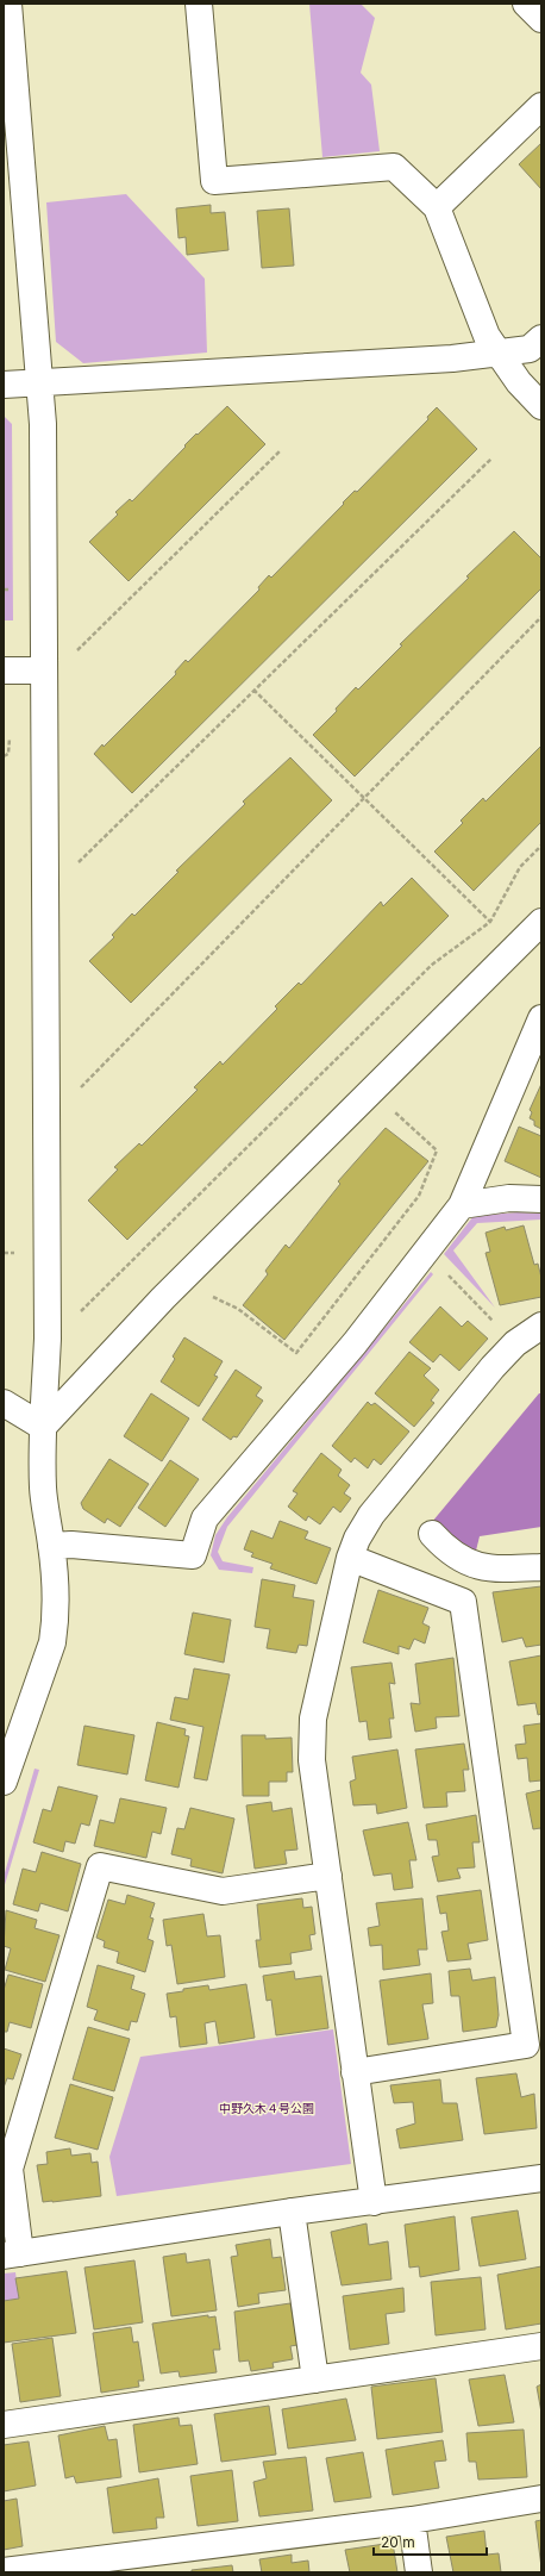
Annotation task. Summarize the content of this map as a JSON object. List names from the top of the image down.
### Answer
{
  "parks": ["中野久木４号公園"],
  "scale_bar": "20 m"
}
